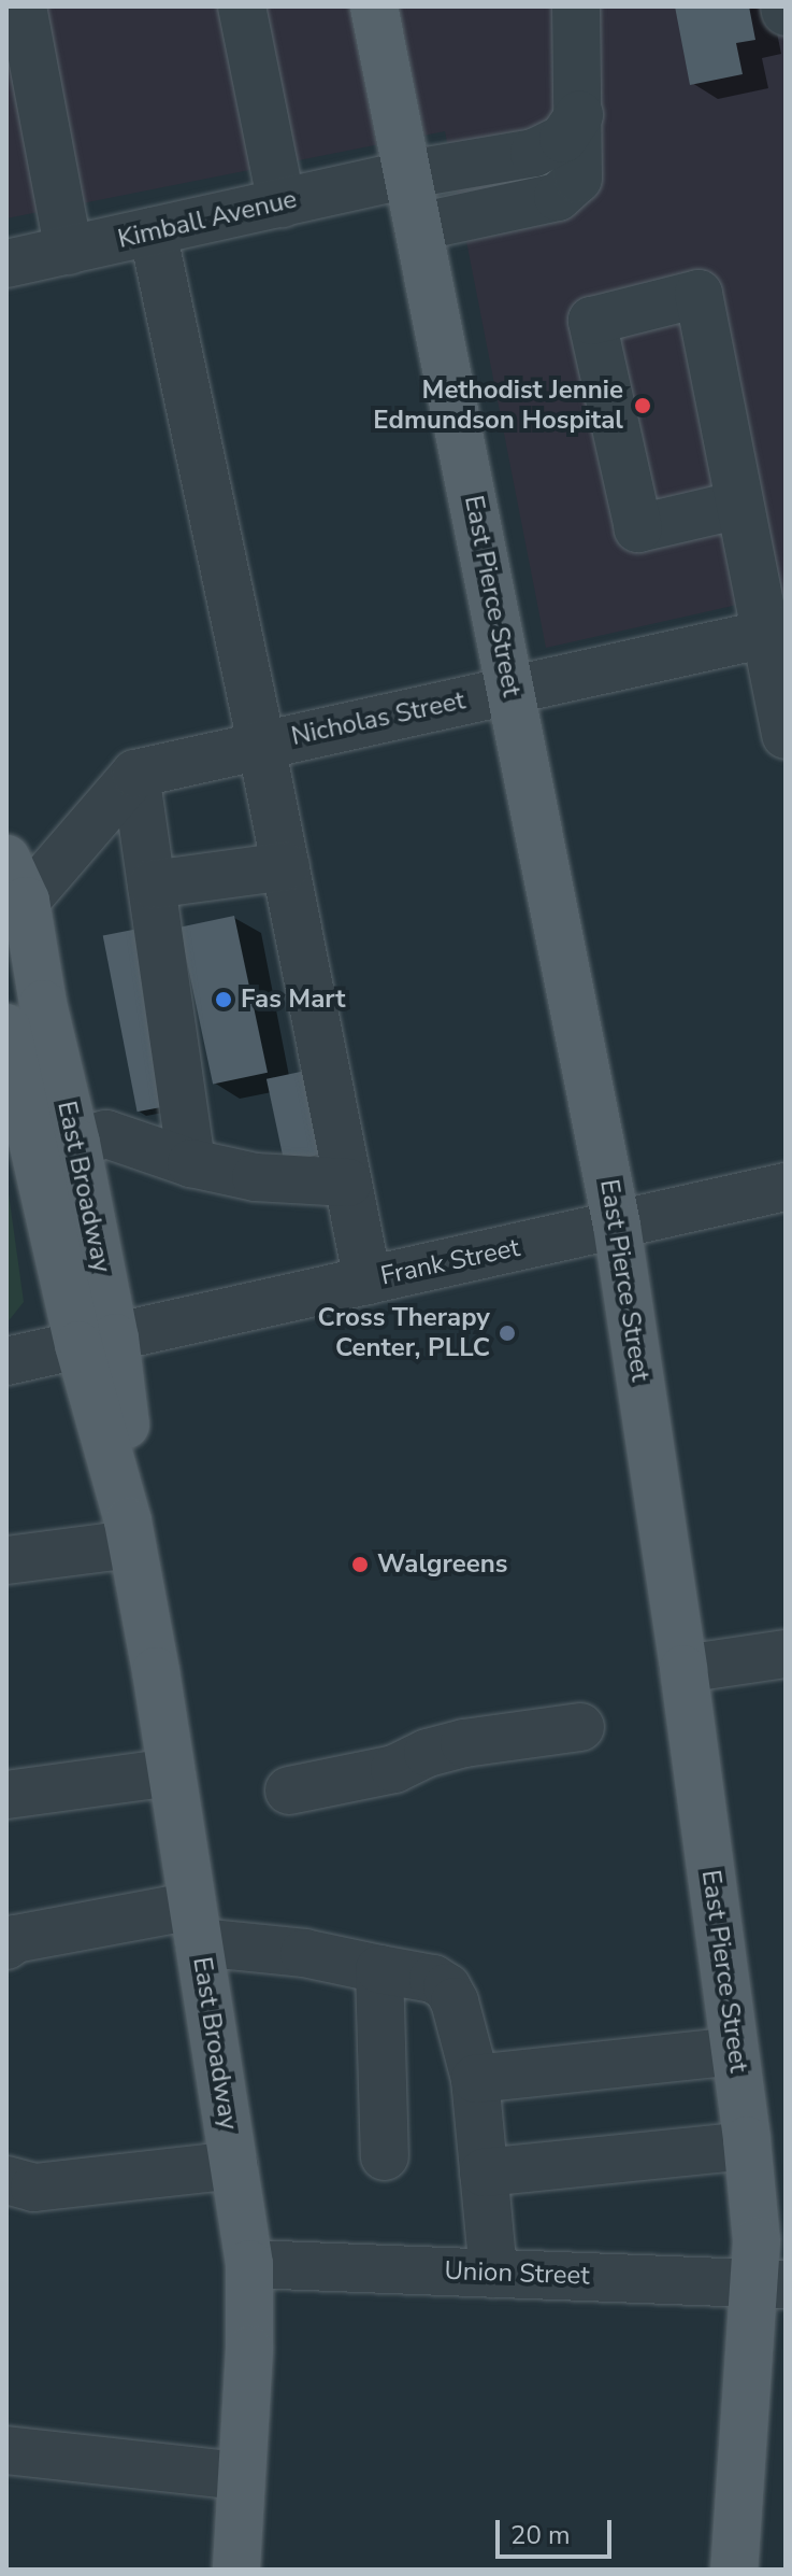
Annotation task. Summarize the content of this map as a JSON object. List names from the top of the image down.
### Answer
{
  "streets": {
    "main road": ["East Pierce Street", "East Broadway"],
    "street": [
      "Kimball Avenue",
      "Nicholas Street",
      "Frank Street",
      "Union Street"
    ]
  },
  "crossings": [
    ["Kimball Avenue", "East Pierce Street"],
    ["East Pierce Street", "Nicholas Street"],
    ["East Pierce Street", "Frank Street"],
    ["East Pierce Street", "Union Street"],
    ["East Broadway", "Frank Street"],
    ["East Broadway", "Union Street"]
  ],
  "places": [
    "Methodist Jennie Edmundson Hospital",
    "Fas Mart",
    "Cross Therapy Center, PLLC",
    "Walgreens"
  ],
  "scale_bar": "20 m"
}
